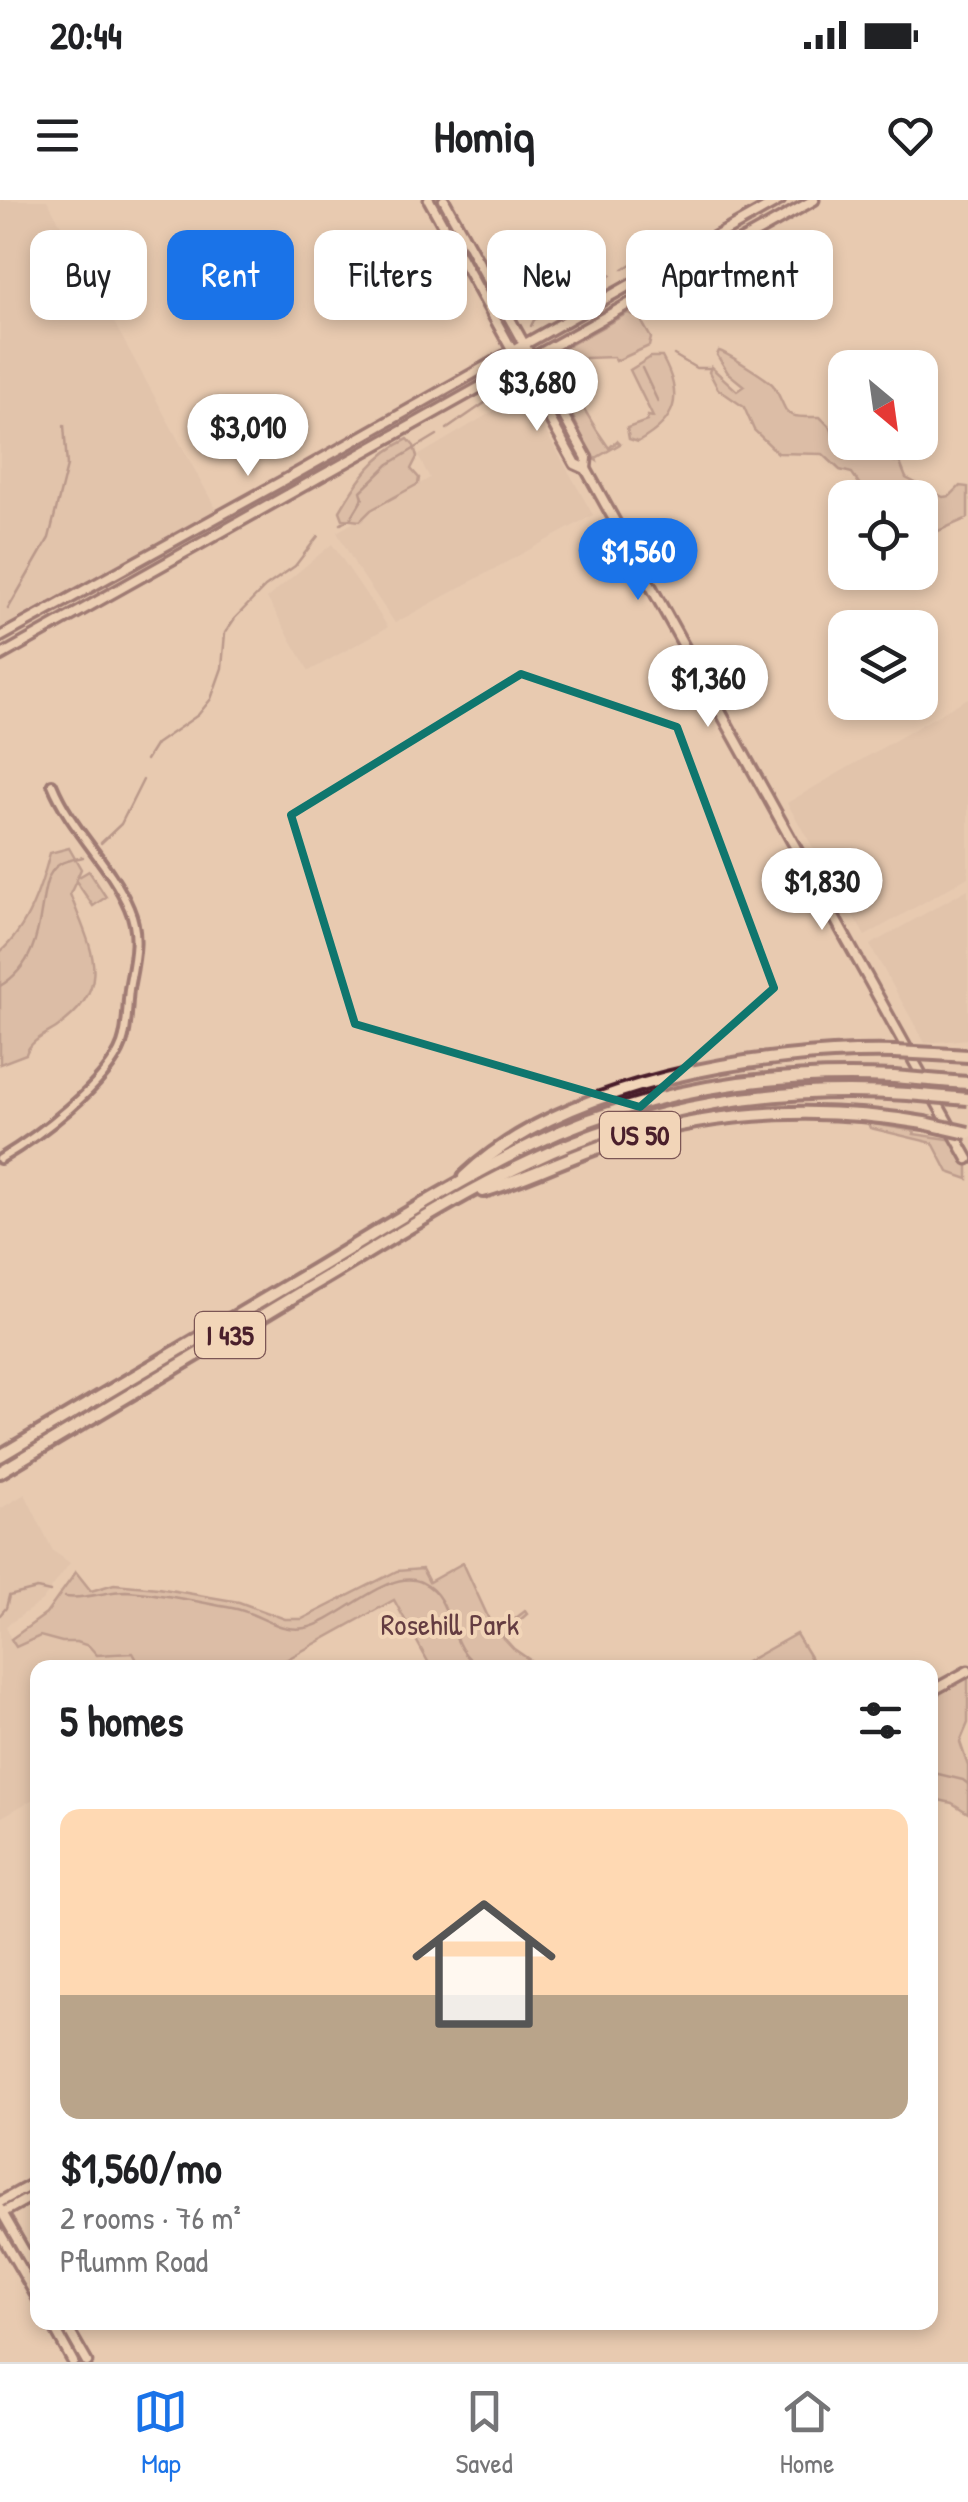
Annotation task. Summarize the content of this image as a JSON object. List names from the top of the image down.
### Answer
{
  "streets": {
    "highway": ["US 50", "I 435"]
  },
  "crossings": [
    ["US 50", "I 435"]
  ],
  "parks": ["Rosehill Park"],
  "north": "bottom right",
  "page": {
    "status": "20:44",
    "header": "Homiq",
    "chip": [
      "Buy",
      "Rent",
      "Filters",
      "New",
      "Apartment"
    ],
    "price": [
      "$3,680",
      "$3,010",
      "$1,560",
      "$1,360",
      "$1,830"
    ],
    "heading": "5 homes",
    "list": [
      {
        "name": "$1,560/mo",
        "note": "2 rooms · 76 m² · Pflumm Road"
      }
    ],
    "tabs": ["Map", "Saved", "Home"]
  }
}
